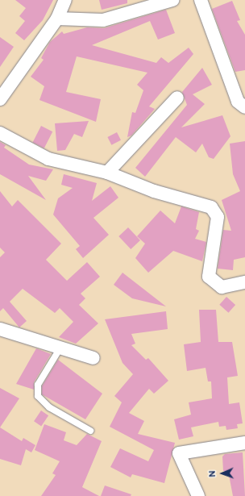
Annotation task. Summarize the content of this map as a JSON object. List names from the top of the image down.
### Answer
{
  "north": "left"
}
